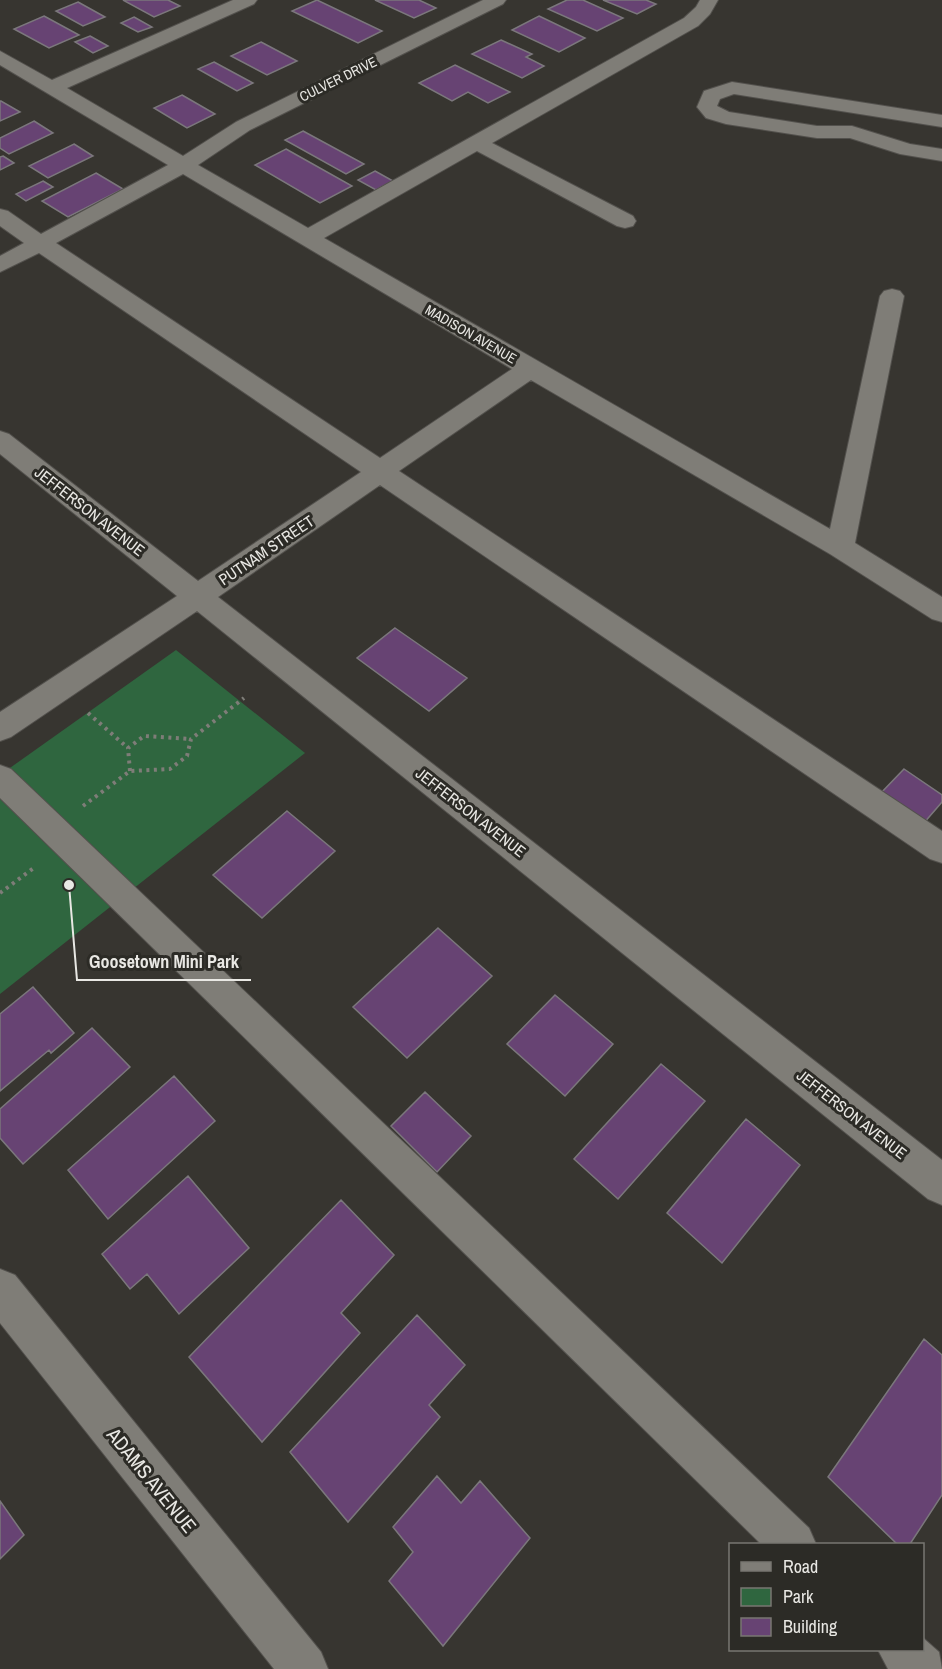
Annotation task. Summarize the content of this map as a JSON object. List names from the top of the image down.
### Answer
{
  "streets": {
    "street": [
      "CULVER DRIVE",
      "MADISON AVENUE",
      "JEFFERSON AVENUE",
      "PUTNAM STREET",
      "ADAMS AVENUE"
    ]
  },
  "crossings": [
    ["CULVER DRIVE", "MADISON AVENUE"],
    ["MADISON AVENUE", "PUTNAM STREET"],
    ["JEFFERSON AVENUE", "PUTNAM STREET"]
  ],
  "places": ["Goosetown Mini Park"],
  "legend": ["Road", "Park", "Building"]
}
